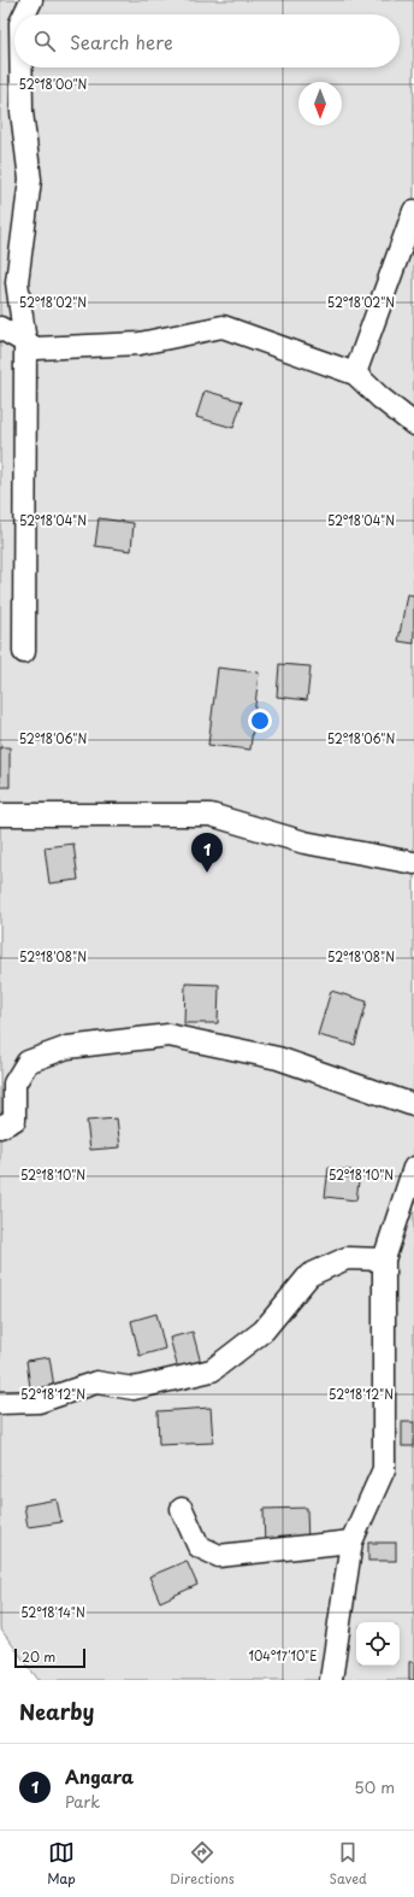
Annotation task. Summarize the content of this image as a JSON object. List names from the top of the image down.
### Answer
{
  "scale_bar": "20 m",
  "north": "bottom",
  "page": {
    "search": "Search here",
    "pins": "1",
    "scale": "20 m",
    "heading": "Nearby",
    "list": [
      {
        "mark": "1",
        "name": "Angara",
        "note": "Park",
        "value": "50 m"
      }
    ],
    "nav": ["Map", "Directions", "Saved"]
  },
  "coordinates": [
    "52°18'00\"N",
    "52°18'02\"N",
    "52°18'04\"N",
    "52°18'06\"N",
    "52°18'08\"N",
    "52°18'10\"N",
    "52°18'12\"N",
    "52°18'14\"N",
    "104°17'10\"E"
  ]
}
